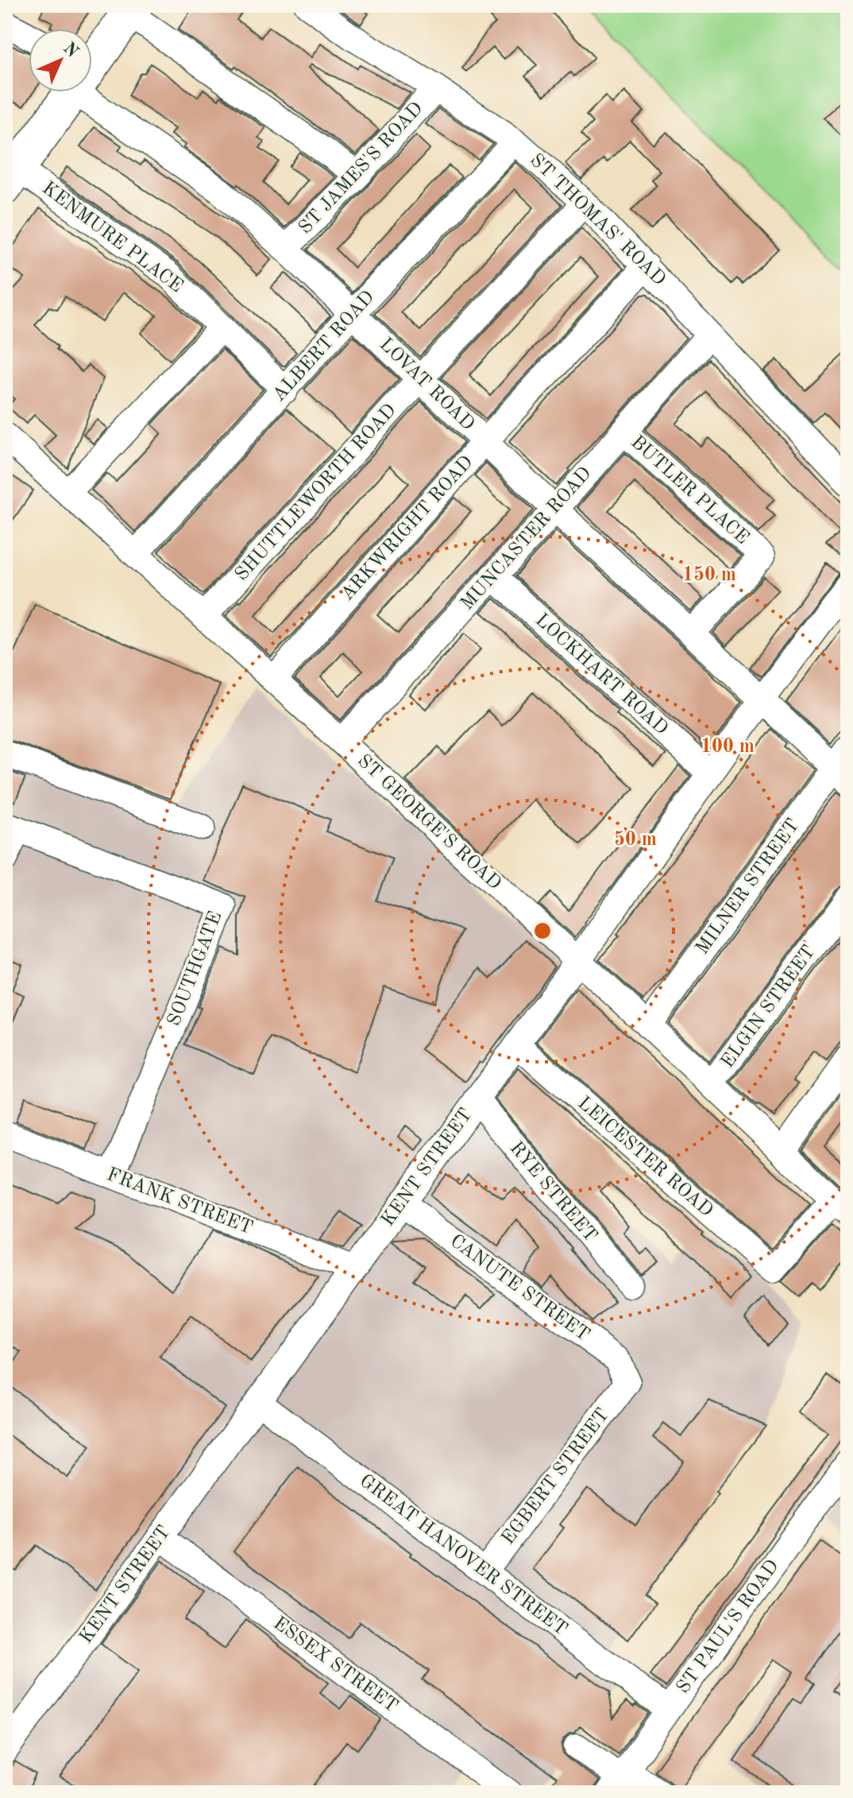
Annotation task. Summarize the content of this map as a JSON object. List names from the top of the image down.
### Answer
{
  "streets": {
    "street": [
      "ST JAMES'S ROAD",
      "ST THOMAS' ROAD",
      "KENMURE PLACE",
      "ALBERT ROAD",
      "LOVAT ROAD",
      "BUTLER PLACE",
      "SHUTTLEWORTH ROAD",
      "ARKWRIGHT ROAD",
      "MUNCASTER ROAD",
      "LOCKHART ROAD",
      "ST GEORGE'S ROAD",
      "MILNER STREET",
      "SOUTHGATE",
      "ELGIN STREET",
      "LEICESTER ROAD",
      "KENT STREET",
      "RYE STREET",
      "FRANK STREET",
      "CANUTE STREET",
      "EGBERT STREET",
      "GREAT HANOVER STREET",
      "ST PAUL'S ROAD",
      "ESSEX STREET"
    ]
  },
  "crossings": [
    ["ST JAMES'S ROAD", "ST THOMAS' ROAD"],
    ["ST JAMES'S ROAD", "LOVAT ROAD"],
    ["ST THOMAS' ROAD", "ALBERT ROAD"],
    ["ST THOMAS' ROAD", "SHUTTLEWORTH ROAD"],
    ["ST THOMAS' ROAD", "ARKWRIGHT ROAD"],
    ["ST THOMAS' ROAD", "MUNCASTER ROAD"],
    ["KENMURE PLACE", "ALBERT ROAD"],
    ["ALBERT ROAD", "LOVAT ROAD"],
    ["ALBERT ROAD", "ST GEORGE'S ROAD"],
    ["LOVAT ROAD", "BUTLER PLACE"],
    ["LOVAT ROAD", "SHUTTLEWORTH ROAD"],
    ["LOVAT ROAD", "ARKWRIGHT ROAD"],
    ["LOVAT ROAD", "MUNCASTER ROAD"],
    ["LOVAT ROAD", "MILNER STREET"],
    ["LOVAT ROAD", "KENT STREET"],
    ["BUTLER PLACE", "MUNCASTER ROAD"],
    ["SHUTTLEWORTH ROAD", "ST GEORGE'S ROAD"],
    ["ARKWRIGHT ROAD", "ST GEORGE'S ROAD"],
    ["MUNCASTER ROAD", "LOCKHART ROAD"],
    ["MUNCASTER ROAD", "ST GEORGE'S ROAD"],
    ["LOCKHART ROAD", "KENT STREET"],
    ["ST GEORGE'S ROAD", "MILNER STREET"],
    ["ST GEORGE'S ROAD", "ELGIN STREET"],
    ["ST GEORGE'S ROAD", "LEICESTER ROAD"],
    ["ST GEORGE'S ROAD", "KENT STREET"],
    ["SOUTHGATE", "FRANK STREET"],
    ["LEICESTER ROAD", "KENT STREET"],
    ["KENT STREET", "RYE STREET"],
    ["KENT STREET", "FRANK STREET"],
    ["KENT STREET", "CANUTE STREET"],
    ["KENT STREET", "GREAT HANOVER STREET"],
    ["KENT STREET", "ESSEX STREET"],
    ["CANUTE STREET", "EGBERT STREET"],
    ["EGBERT STREET", "GREAT HANOVER STREET"],
    ["GREAT HANOVER STREET", "ST PAUL'S ROAD"]
  ],
  "north": "top right",
  "rings": ["150 m", "100 m", "50 m"]
}
